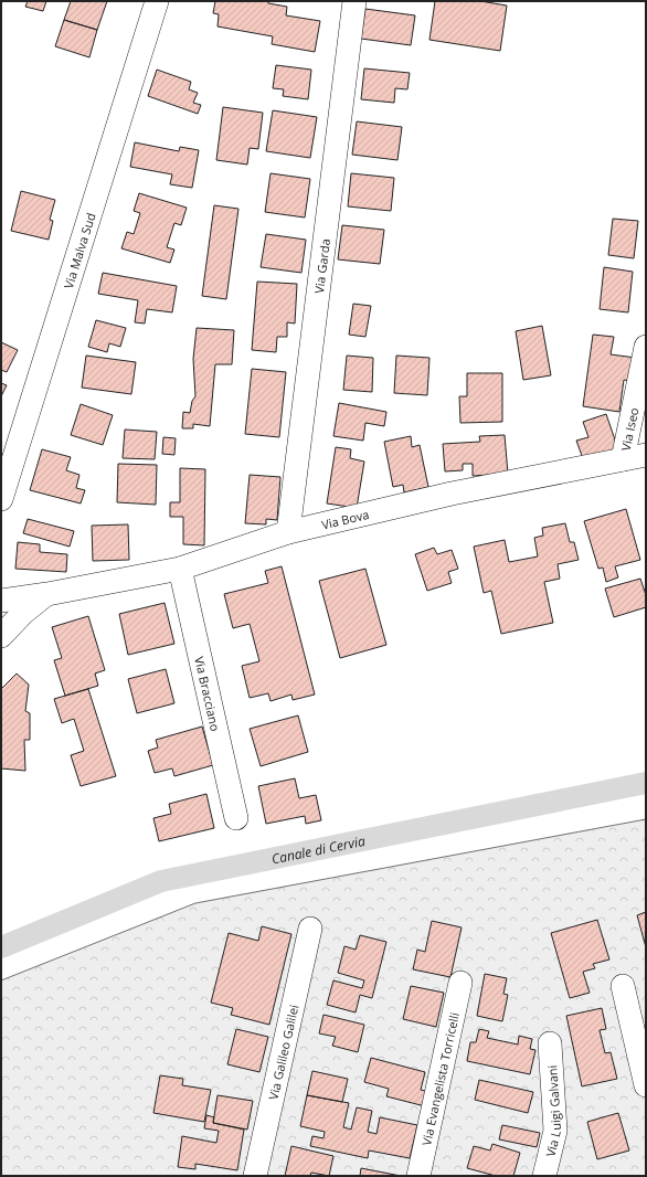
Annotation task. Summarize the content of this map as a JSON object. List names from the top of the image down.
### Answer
{
  "streets": {
    "street": [
      "Via Malva Sud",
      "Via Garda",
      "Via Iseo",
      "Via Bova",
      "Via Bracciano",
      "Via Galileo Galilei",
      "Via Evangelista Torricelli",
      "Via Luigi Galvani"
    ]
  },
  "crossings": [
    ["Via Garda", "Via Bova"],
    ["Via Iseo", "Via Bova"],
    ["Via Bova", "Via Bracciano"]
  ],
  "water": ["Canale di Cervia"]
}
